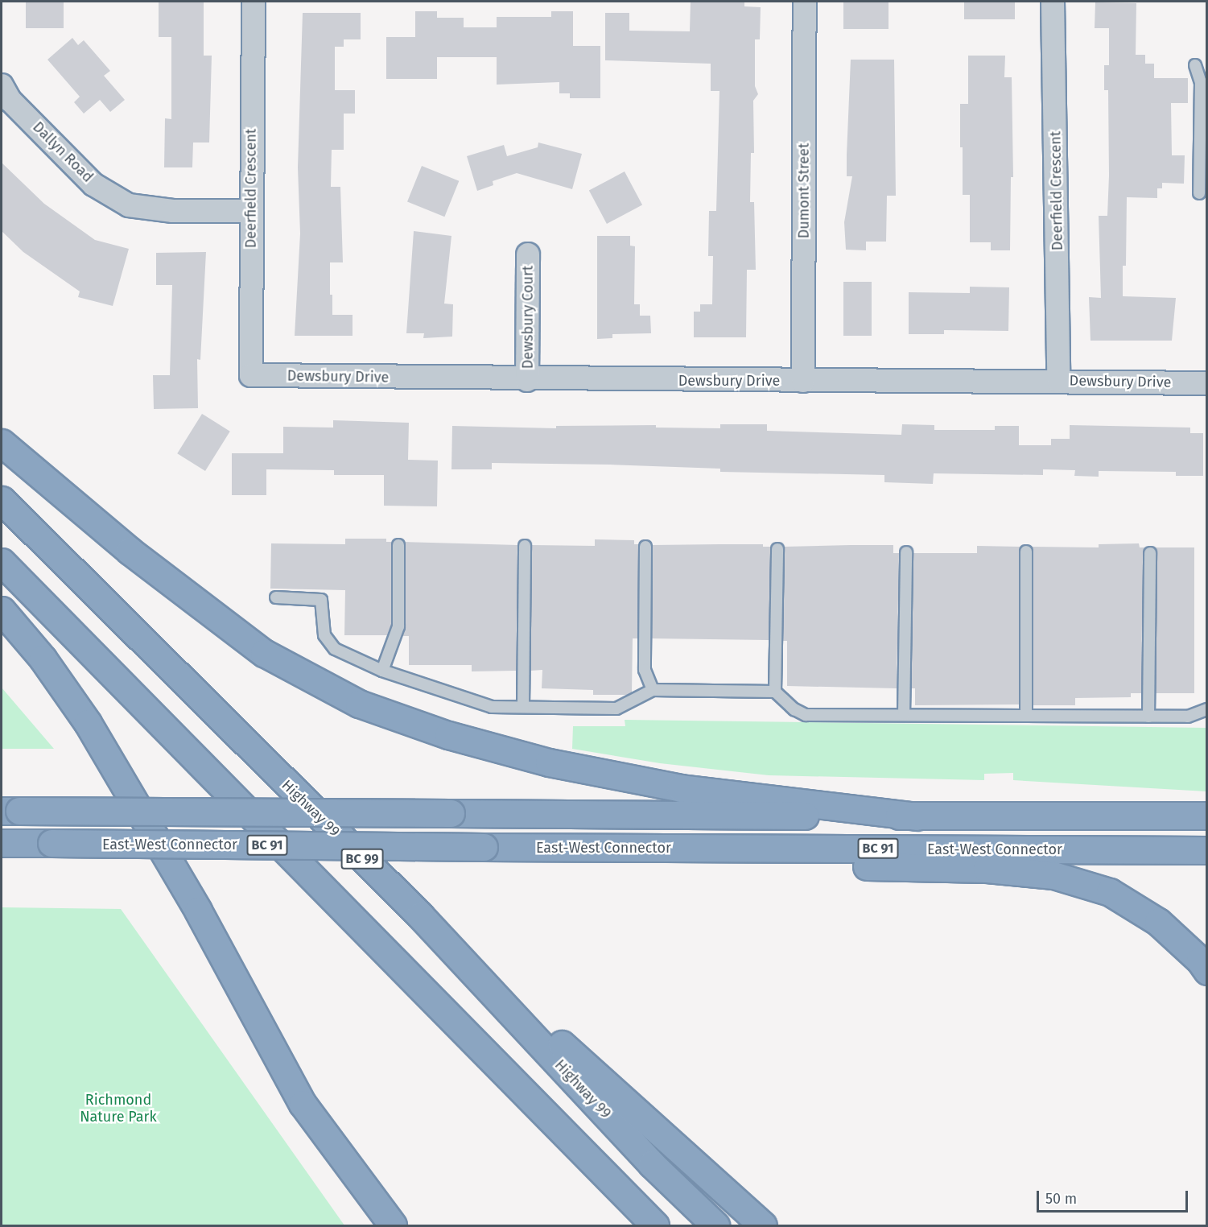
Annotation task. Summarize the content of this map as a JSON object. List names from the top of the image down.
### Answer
{
  "streets": {
    "highway": [
      "Highway 99",
      "East-West Connector",
      "BC 91",
      "BC 99"
    ],
    "street": [
      "Dallyn Road",
      "Deerfield Crescent",
      "Dumont Street",
      "Dewsbury Court",
      "Dewsbury Drive"
    ]
  },
  "crossings": [
    ["Dallyn Road", "Deerfield Crescent"],
    ["Deerfield Crescent", "Dewsbury Drive"],
    ["Dumont Street", "Dewsbury Drive"],
    ["Dewsbury Court", "Dewsbury Drive"]
  ],
  "parks": ["Richmond Nature Park"],
  "scale_bar": "50 m"
}
